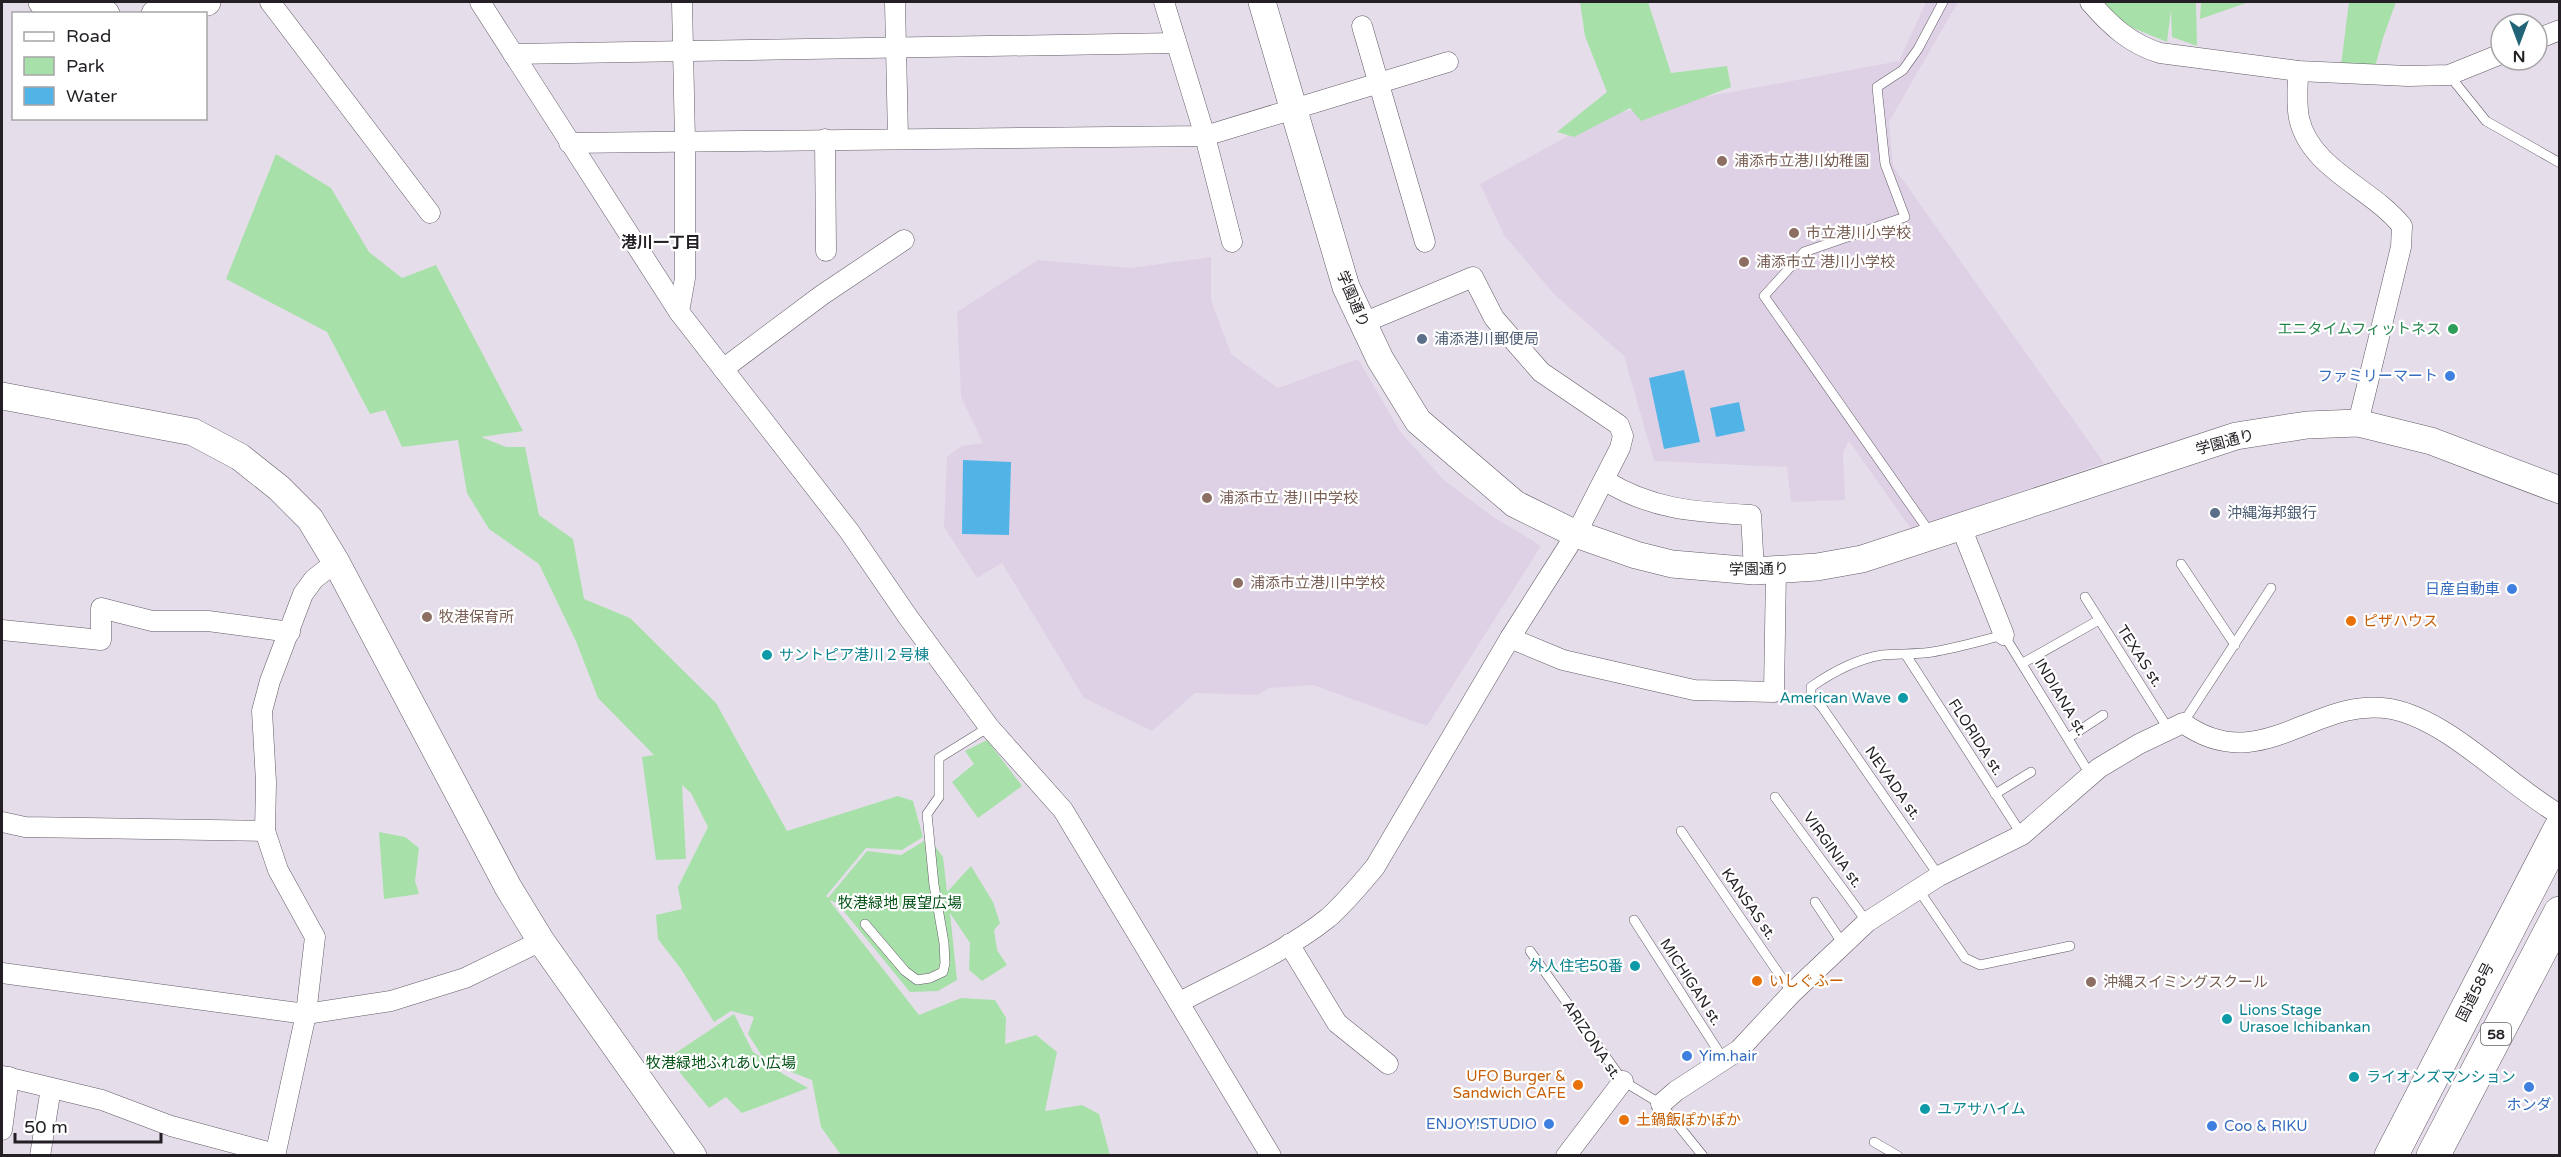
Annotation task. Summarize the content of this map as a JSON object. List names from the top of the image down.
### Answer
{
  "streets": {
    "highway": ["国道58号", "58"],
    "street": ["学園通り", "ARIZONA st."],
    "lane": [
      "TEXAS st.",
      "INDIANA st.",
      "FLORIDA st.",
      "NEVADA st.",
      "VIRGINIA st.",
      "KANSAS st.",
      "MICHIGAN st."
    ]
  },
  "crossings": [
    ["FLORIDA st.", "NEVADA st."]
  ],
  "districts": ["港川一丁目"],
  "parks": ["牧港緑地 展望広場", "牧港緑地ふれあい広場"],
  "places": [
    "浦添市立港川幼稚園",
    "市立港川小学校",
    "浦添市立 港川小学校",
    "エニタイムフィットネス",
    "浦添港川郵便局",
    "ファミリーマート",
    "浦添市立 港川中学校",
    "沖縄海邦銀行",
    "浦添市立港川中学校",
    "日産自動車",
    "牧港保育所",
    "ピザハウス",
    "サントピア港川２号棟",
    "American Wave",
    "外人住宅50番",
    "いしぐふー",
    "沖縄スイミングスクール",
    "Lions Stage Urasoe Ichibankan",
    "Yim.hair",
    "ライオンズマンション",
    "UFO Burger & Sandwich CAFE",
    "ホンダ",
    "ユアサハイム",
    "土鍋飯ぽかぽか",
    "ENJOY!STUDIO",
    "Coo & RIKU"
  ],
  "legend": ["Road", "Park", "Water"],
  "scale_bar": "50 m",
  "north": "bottom"
}
